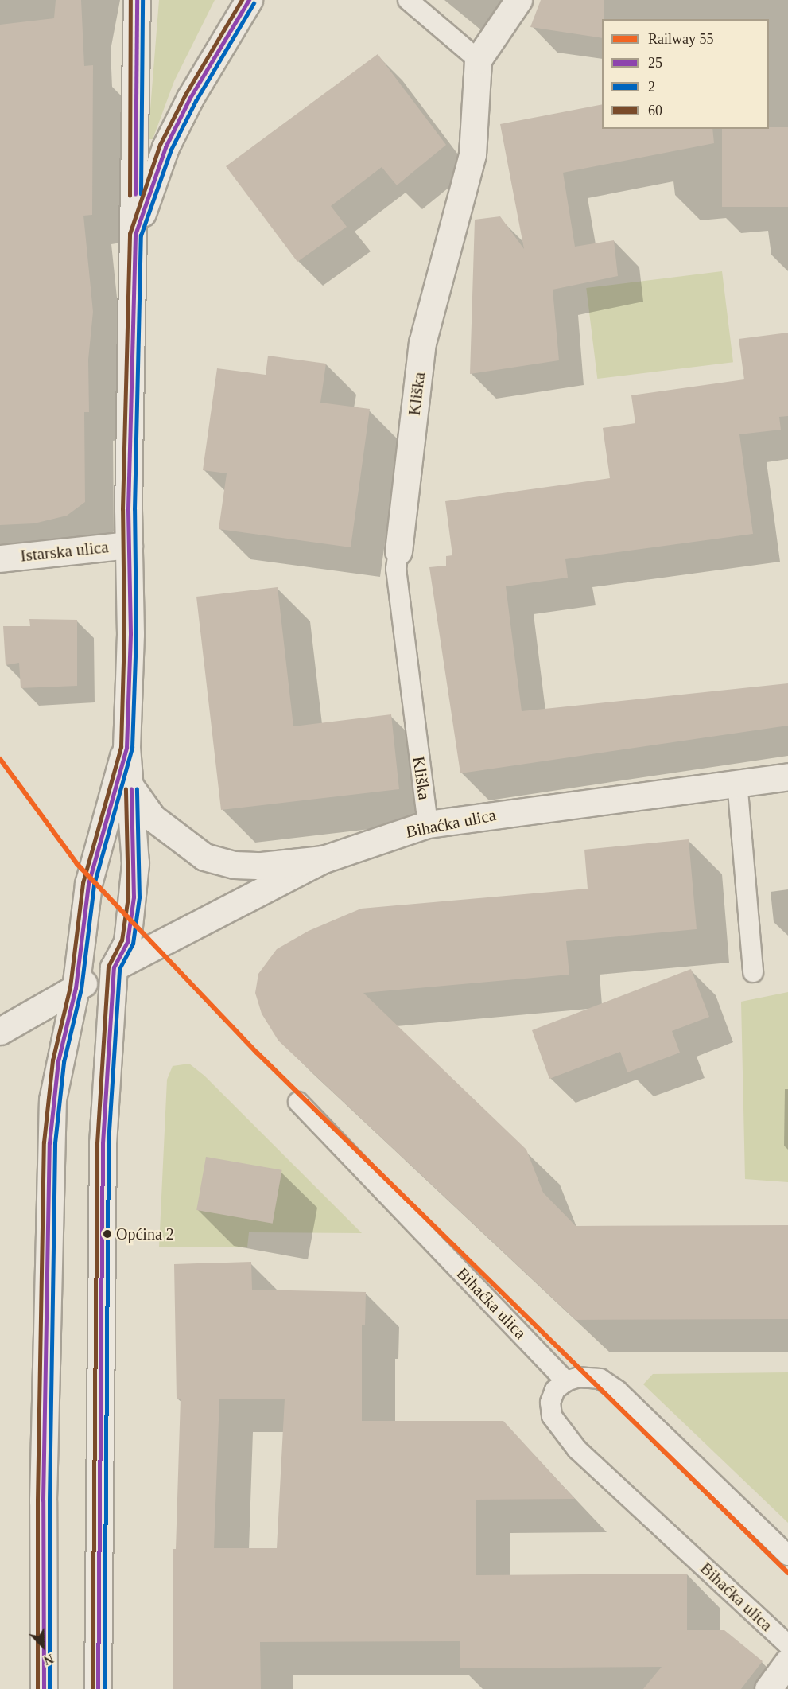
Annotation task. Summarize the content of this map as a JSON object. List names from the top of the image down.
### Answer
{
  "streets": {
    "street": ["Kliška", "Istarska ulica", "Bihaćka ulica"]
  },
  "crossings": [
    ["Kliška", "Bihaćka ulica"]
  ],
  "places": ["Općina 2"],
  "lines": [
    "transit line 25",
    "transit line 2",
    "transit line 60",
    "rail line 55"
  ],
  "legend": [
    "Railway 55",
    "25",
    "2",
    "60"
  ],
  "north": "bottom right"
}
